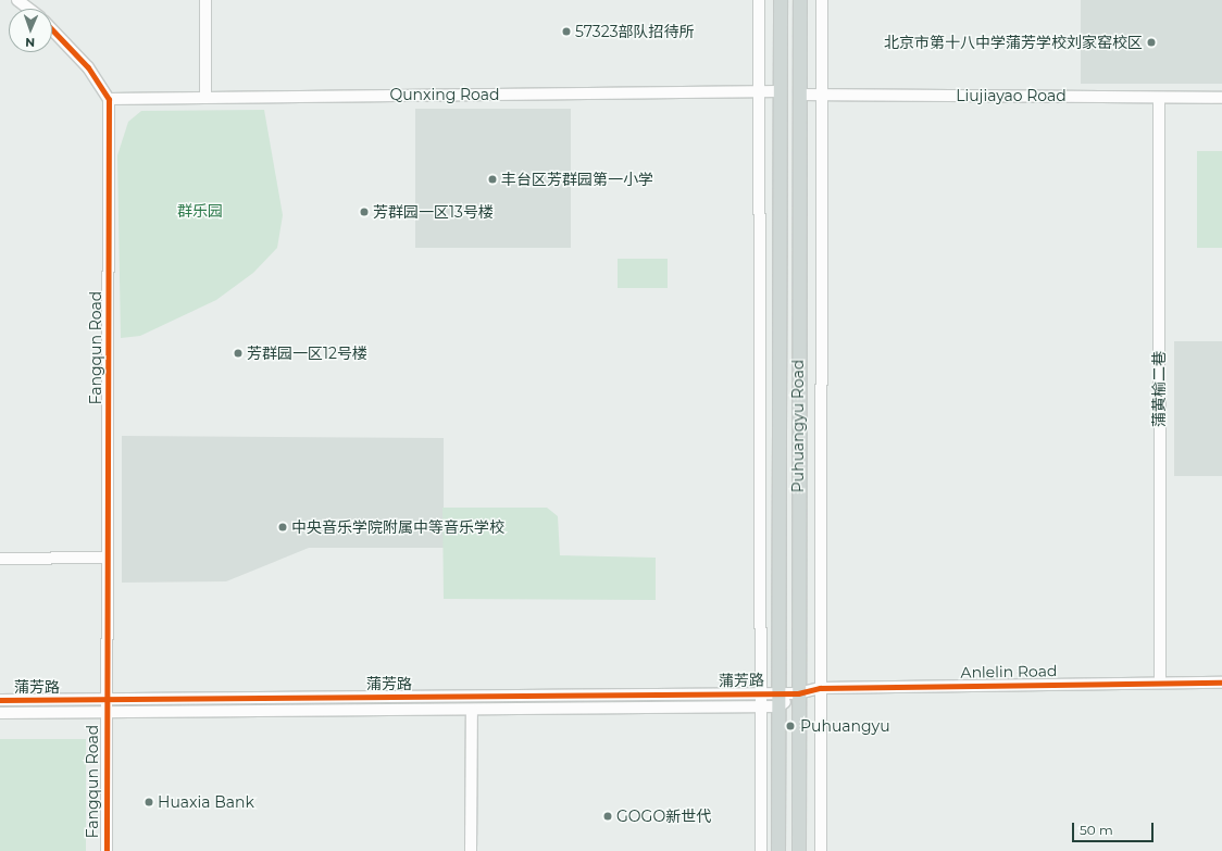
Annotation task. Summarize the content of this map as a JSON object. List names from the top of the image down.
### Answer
{
  "streets": {
    "main road": ["Puhuangyu Road"],
    "street": [
      "Qunxing Road",
      "Liujiayao Road",
      "Fangqun Road",
      "蒲黄榆二巷",
      "Anlelin Road",
      "蒲芳路"
    ]
  },
  "crossings": [
    ["Qunxing Road", "Fangqun Road"],
    ["Qunxing Road", "Puhuangyu Road"],
    ["Liujiayao Road", "蒲黄榆二巷"],
    ["Liujiayao Road", "Puhuangyu Road"],
    ["Fangqun Road", "蒲芳路"],
    ["蒲黄榆二巷", "Anlelin Road"],
    ["Puhuangyu Road", "Anlelin Road"],
    ["Puhuangyu Road", "蒲芳路"],
    ["Anlelin Road", "蒲芳路"]
  ],
  "parks": ["群乐园"],
  "places": [
    "57323部队招待所",
    "北京市第十八中学蒲芳学校刘家窑校区",
    "丰台区芳群园第一小学",
    "芳群园一区13号楼",
    "芳群园一区12号楼",
    "中央音乐学院附属中等音乐学校",
    "Puhuangyu",
    "Huaxia Bank",
    "GOGO新世代"
  ],
  "scale_bar": "50 m",
  "north": "bottom"
}
